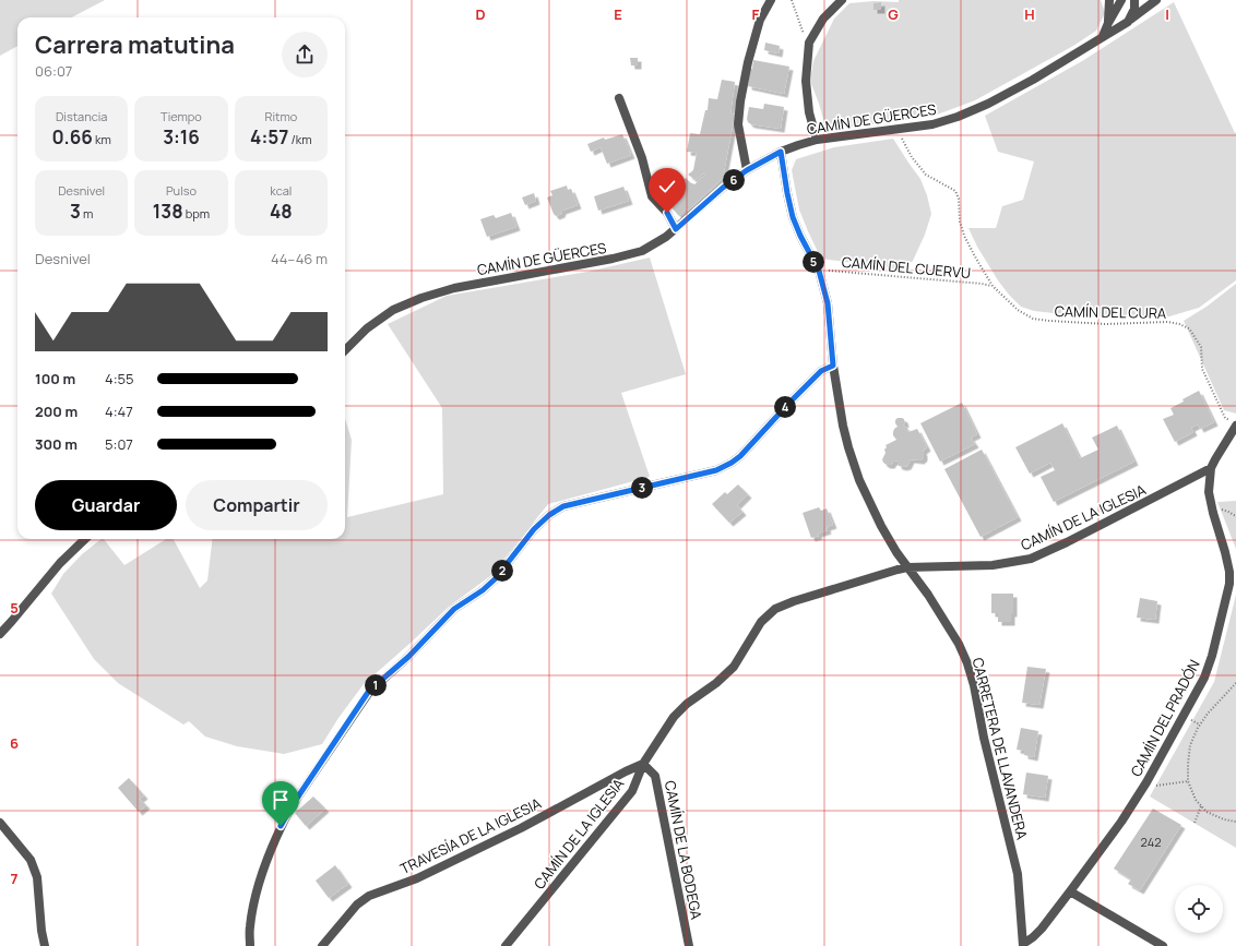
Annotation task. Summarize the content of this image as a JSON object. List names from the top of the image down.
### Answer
{
  "streets": {
    "street": [
      "CAMÍN DE GÜERCES",
      "CAMÍN DE LA IGLESIA",
      "CAMÍN DEL PRADÓN",
      "CARRETERA DE LLAVANDERA",
      "TRAVESÍA DE LA IGLESIA",
      "CAMÍN DE LA BODEGA"
    ],
    "path": ["CAMÍN DEL CUERVU", "CAMÍN DEL CURA"]
  },
  "crossings": [
    ["CAMÍN DE GÜERCES", "CAMÍN DEL CURA"],
    ["CAMÍN DE GÜERCES", "CARRETERA DE LLAVANDERA"],
    ["CAMÍN DEL CUERVU", "CAMÍN DEL CURA"],
    ["CAMÍN DEL CUERVU", "CARRETERA DE LLAVANDERA"],
    ["CAMÍN DE LA IGLESIA", "CAMÍN DEL PRADÓN"],
    ["CAMÍN DE LA IGLESIA", "CARRETERA DE LLAVANDERA"],
    ["CAMÍN DE LA IGLESIA", "TRAVESÍA DE LA IGLESIA"],
    ["CAMÍN DE LA IGLESIA", "CAMÍN DE LA BODEGA"],
    ["CAMÍN DEL PRADÓN", "CARRETERA DE LLAVANDERA"],
    ["TRAVESÍA DE LA IGLESIA", "CAMÍN DE LA BODEGA"]
  ],
  "house_numbers": ["242"],
  "page": {
    "heading": ["Carrera matutina", "06:07"],
    "stats": [
      ["Distancia", "0.66 km"],
      ["Tiempo", "3:16"],
      ["Ritmo", "4:57 /km"],
      ["Desnivel", "3 m"],
      ["Pulso", "138 bpm"],
      ["kcal", "48"]
    ],
    "pins": [
      "6",
      "5",
      "4",
      "3",
      "2",
      "1"
    ],
    "chart": ["Desnivel", "44–46 m"],
    "list": [
      {
        "name": "100 m",
        "note": "4:55"
      },
      {
        "name": "200 m",
        "note": "4:47"
      },
      {
        "name": "300 m",
        "note": "5:07"
      }
    ],
    "buttons": ["Guardar", "Compartir"]
  },
  "grid": {
    "columns": [
      "D",
      "E",
      "F",
      "G",
      "H",
      "I"
    ],
    "rows": ["5", "6", "7"]
  }
}
